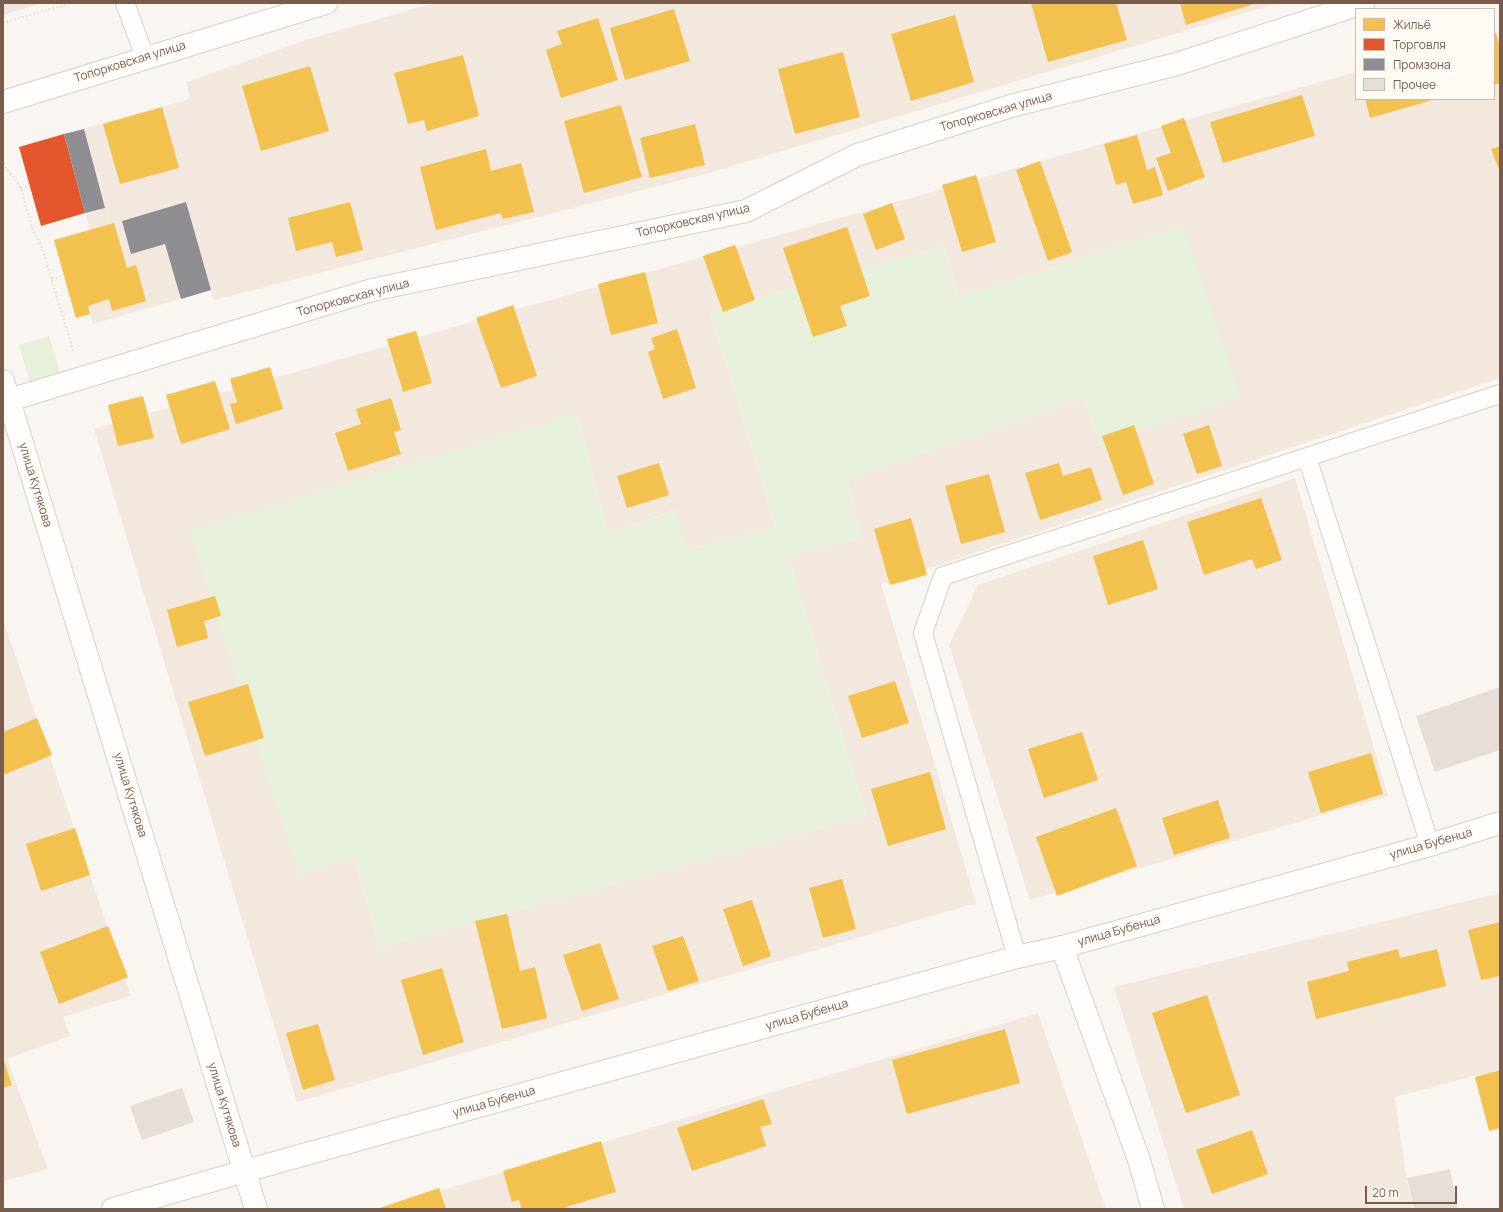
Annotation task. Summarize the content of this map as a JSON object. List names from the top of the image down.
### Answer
{
  "streets": {
    "street": ["Топорковская улица", "улица Кутякова", "улица Бубенца"]
  },
  "crossings": [
    ["Топорковская улица", "улица Кутякова"],
    ["улица Кутякова", "улица Бубенца"]
  ],
  "legend": [
    "Жильё",
    "Торговля",
    "Промзона",
    "Прочее"
  ],
  "scale_bar": "20 m"
}
